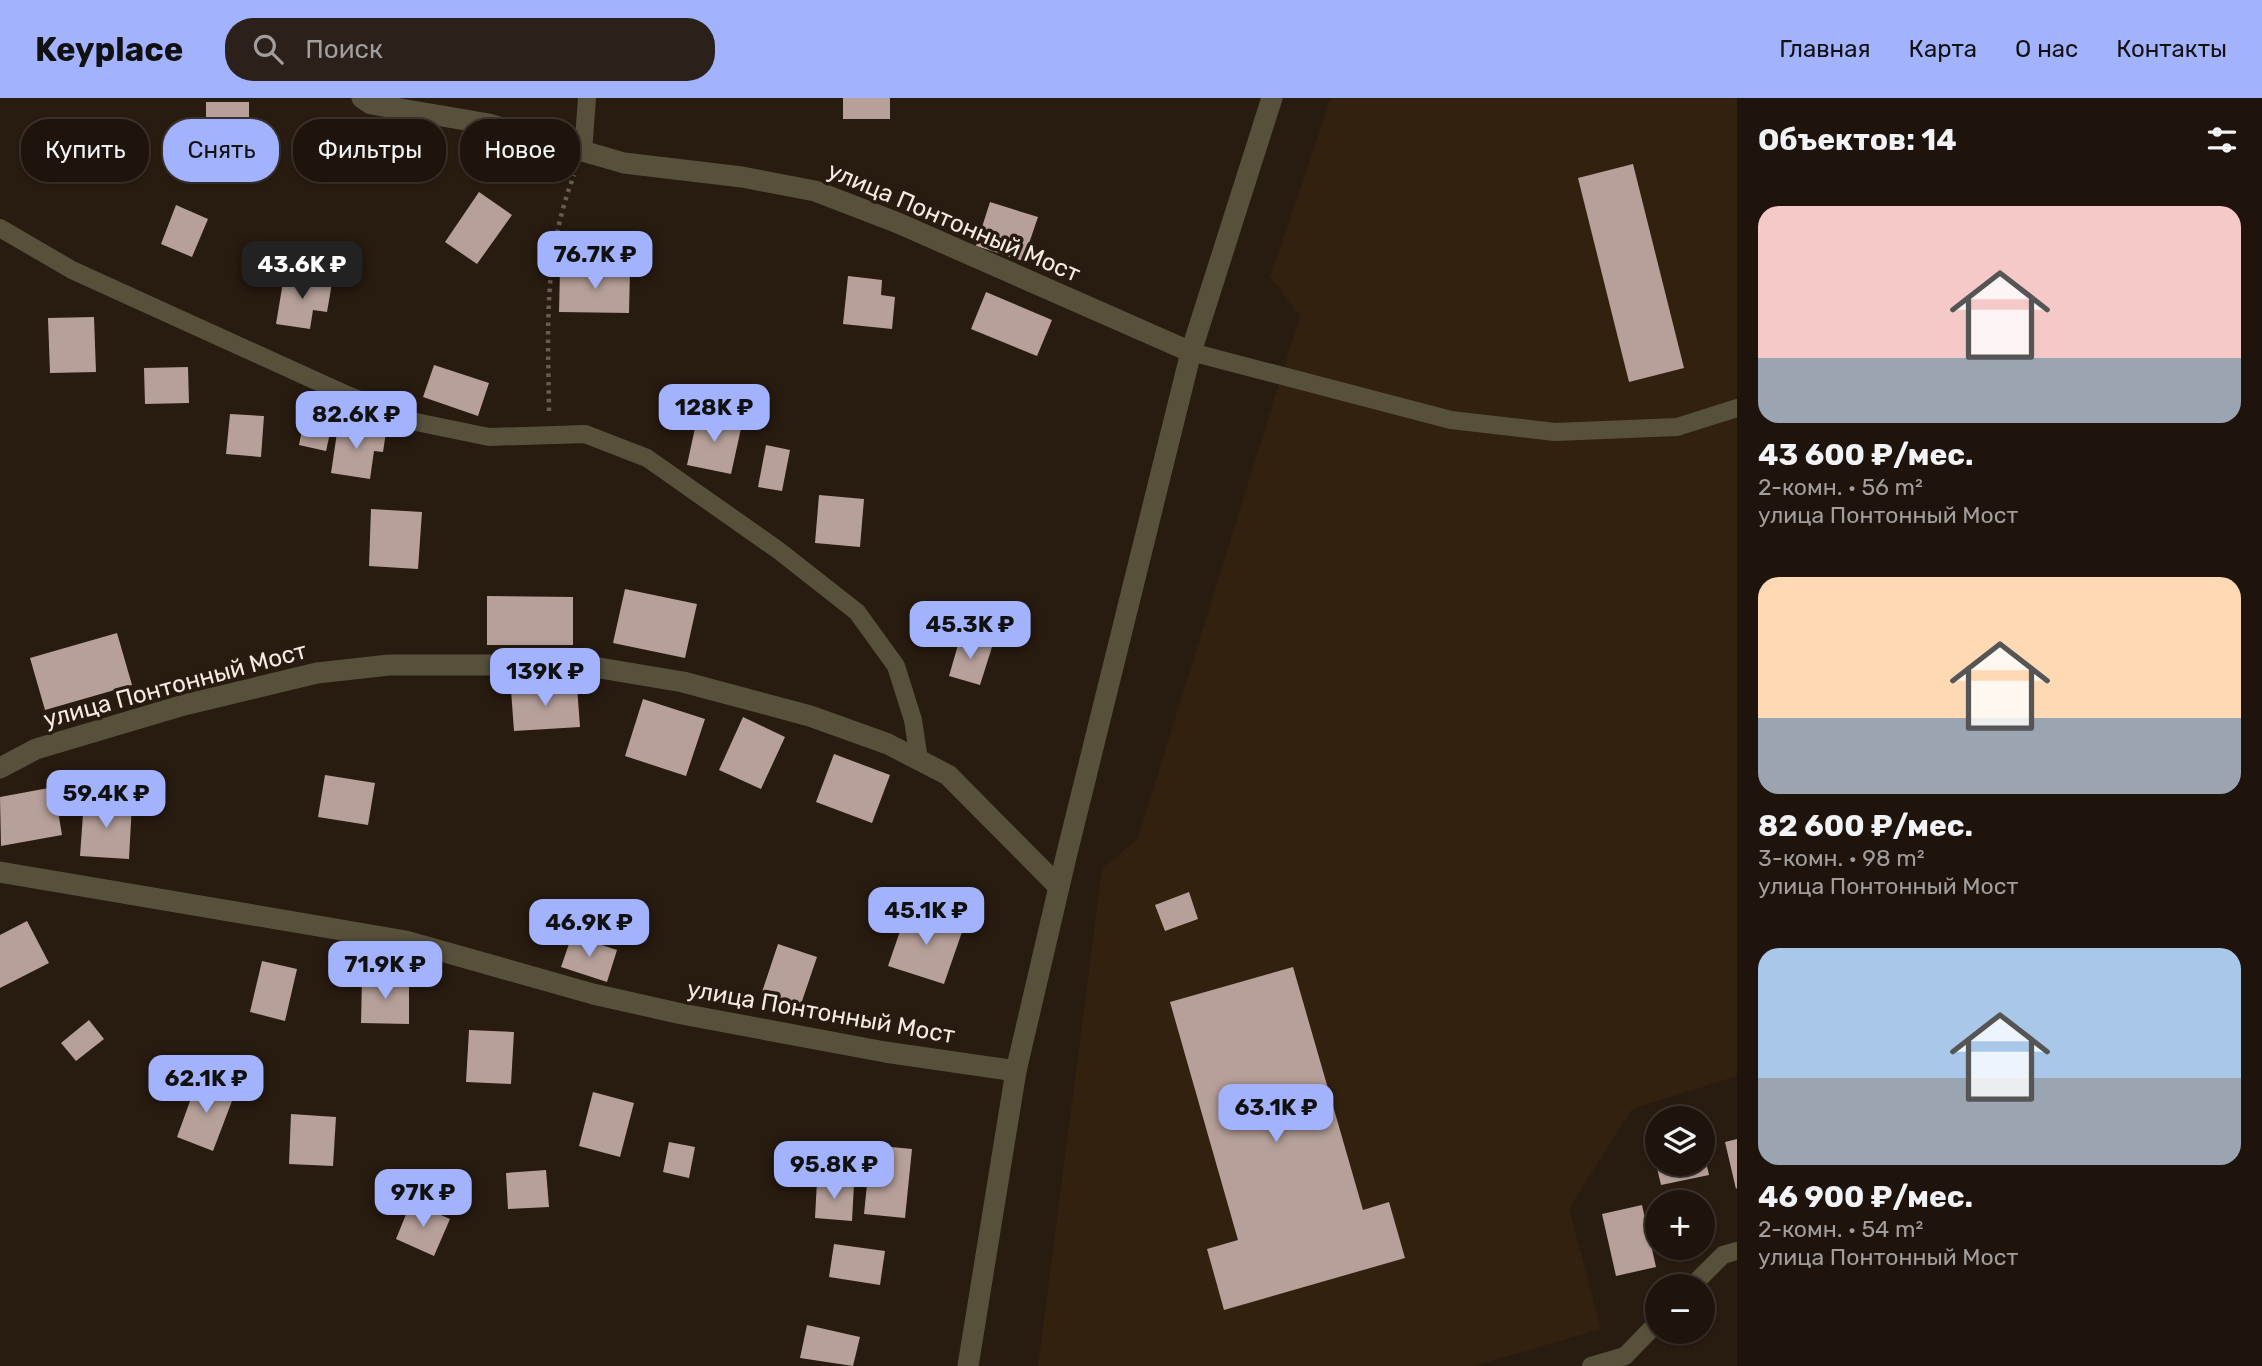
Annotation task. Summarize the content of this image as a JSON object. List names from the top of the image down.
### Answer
{
  "streets": {
    "street": ["улица Понтонный Мост"]
  },
  "page": {
    "header": "Keyplace",
    "search": "Поиск",
    "nav": [
      "Главная",
      "Карта",
      "О нас",
      "Контакты"
    ],
    "heading": "Объектов: 14",
    "chip": [
      "Купить",
      "Снять",
      "Фильтры",
      "Новое"
    ],
    "list": [
      {
        "name": "43 600 ₽/мес.",
        "note": "2-комн. · 56 m² · улица Понтонный Мост"
      },
      {
        "name": "82 600 ₽/мес.",
        "note": "3-комн. · 98 m² · улица Понтонный Мост"
      },
      {
        "name": "46 900 ₽/мес.",
        "note": "2-комн. · 54 m² · улица Понтонный Мост"
      }
    ],
    "price": [
      "76.7K ₽",
      "43.6K ₽",
      "128K ₽",
      "82.6K ₽",
      "45.3K ₽",
      "139K ₽",
      "59.4K ₽",
      "45.1K ₽",
      "46.9K ₽",
      "71.9K ₽",
      "62.1K ₽",
      "63.1K ₽",
      "95.8K ₽",
      "97K ₽"
    ],
    "map_buttons": ["+", "−"]
  }
}
